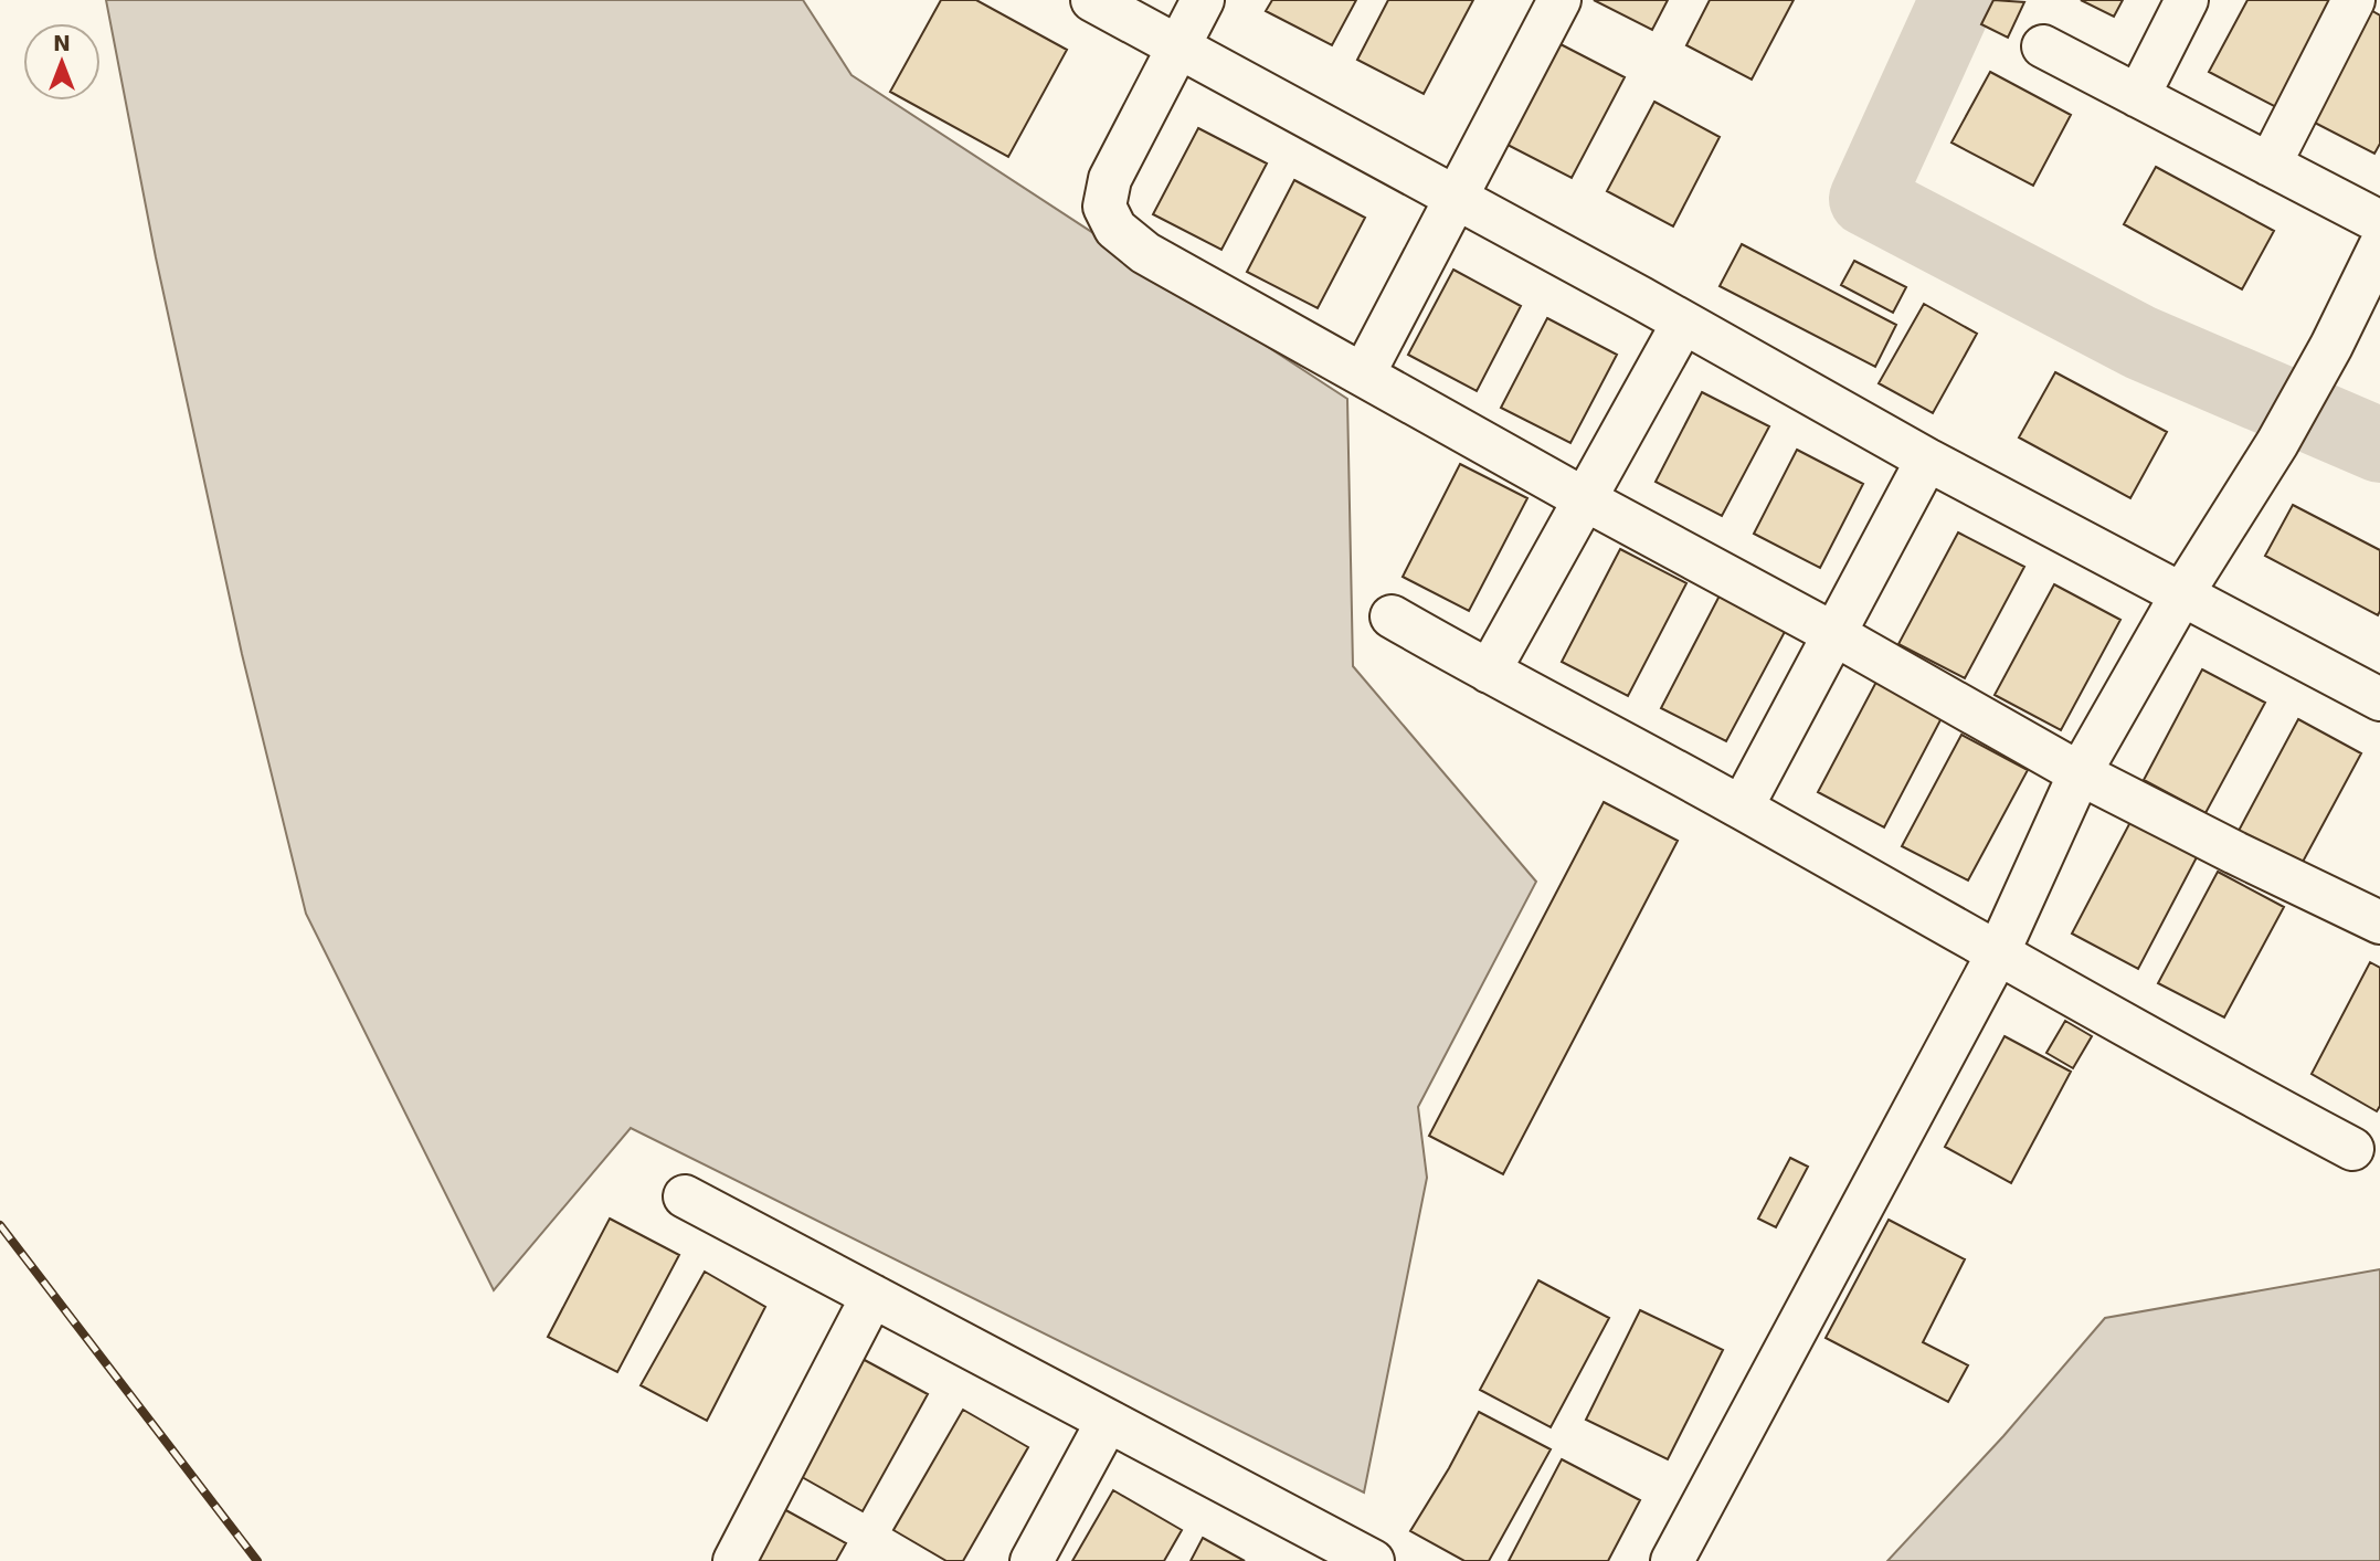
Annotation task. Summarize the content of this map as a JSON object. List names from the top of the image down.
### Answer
{
  "north": "top"
}
